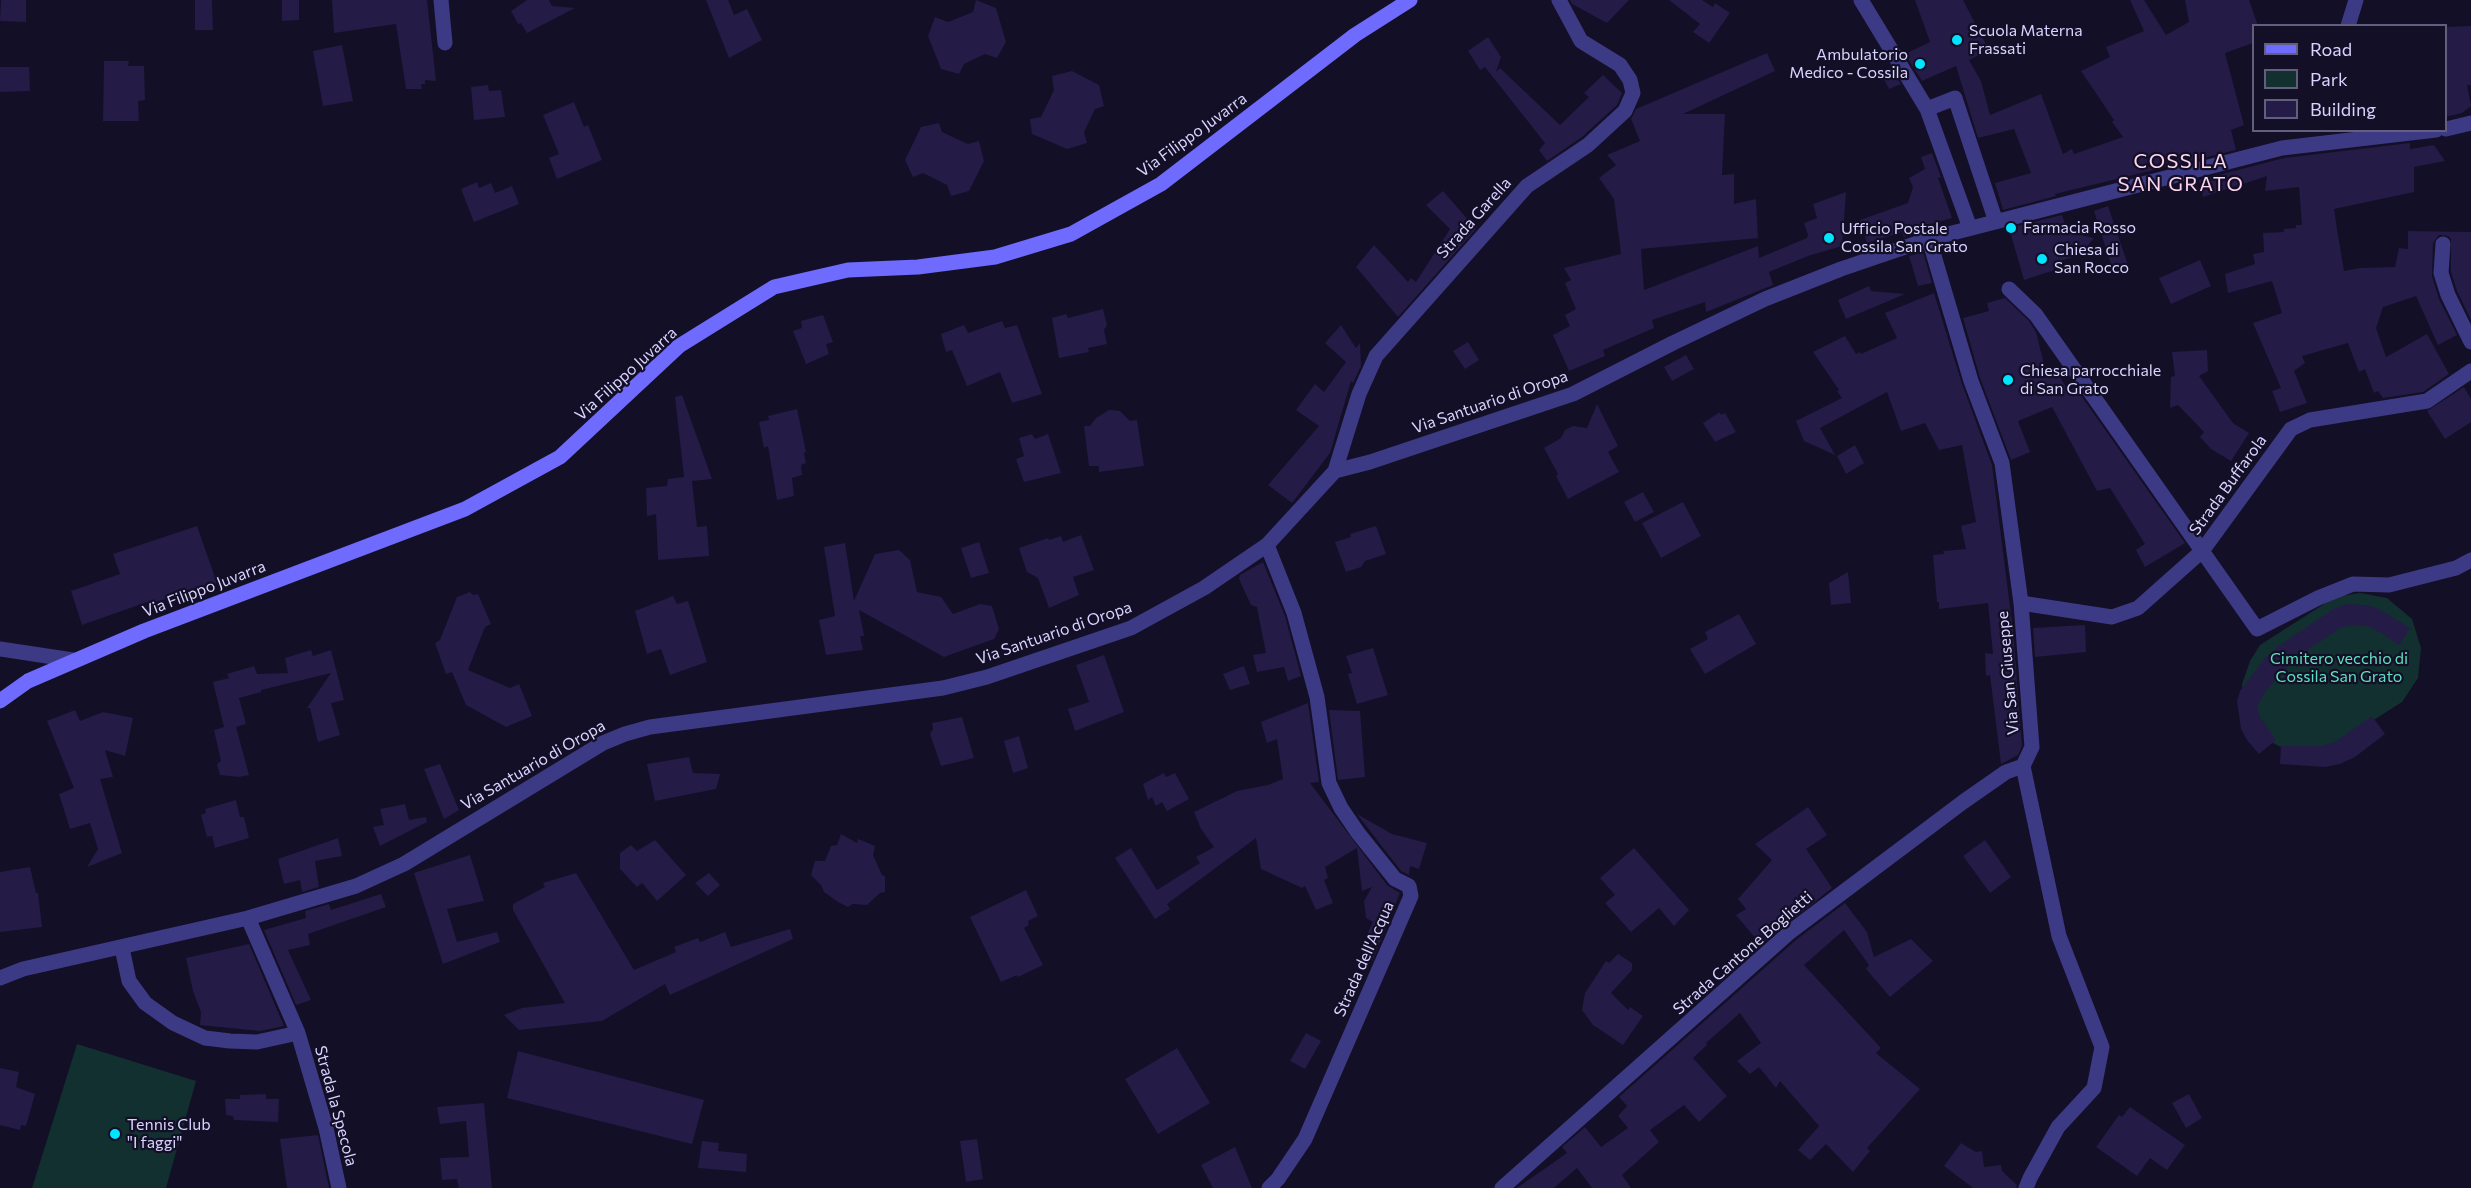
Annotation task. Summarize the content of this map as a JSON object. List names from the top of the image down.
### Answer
{
  "streets": {
    "main road": ["Via Filippo Juvarra"],
    "street": [
      "Strada Garella",
      "Via Santuario di Oropa",
      "Strada Buffarola",
      "Via San Giuseppe",
      "Strada Cantone Boglietti",
      "Strada dell'Acqua",
      "Strada la Specola"
    ]
  },
  "crossings": [
    ["Strada Garella", "Via Santuario di Oropa"],
    ["Via Santuario di Oropa", "Via San Giuseppe"],
    ["Via Santuario di Oropa", "Strada dell'Acqua"],
    ["Via Santuario di Oropa", "Strada la Specola"],
    ["Strada Buffarola", "Via San Giuseppe"],
    ["Via San Giuseppe", "Strada Cantone Boglietti"]
  ],
  "districts": ["COSSILA SAN GRATO"],
  "parks": ["Cimitero vecchio di Cossila San Grato"],
  "places": [
    "Scuola Materna Frassati",
    "Ambulatorio Medico - Cossila",
    "Farmacia Rosso",
    "Ufficio Postale Cossila San Grato",
    "Chiesa di San Rocco",
    "Chiesa parrocchiale di San Grato",
    "Tennis Club \"I faggi\""
  ],
  "legend": ["Road", "Park", "Building"]
}
